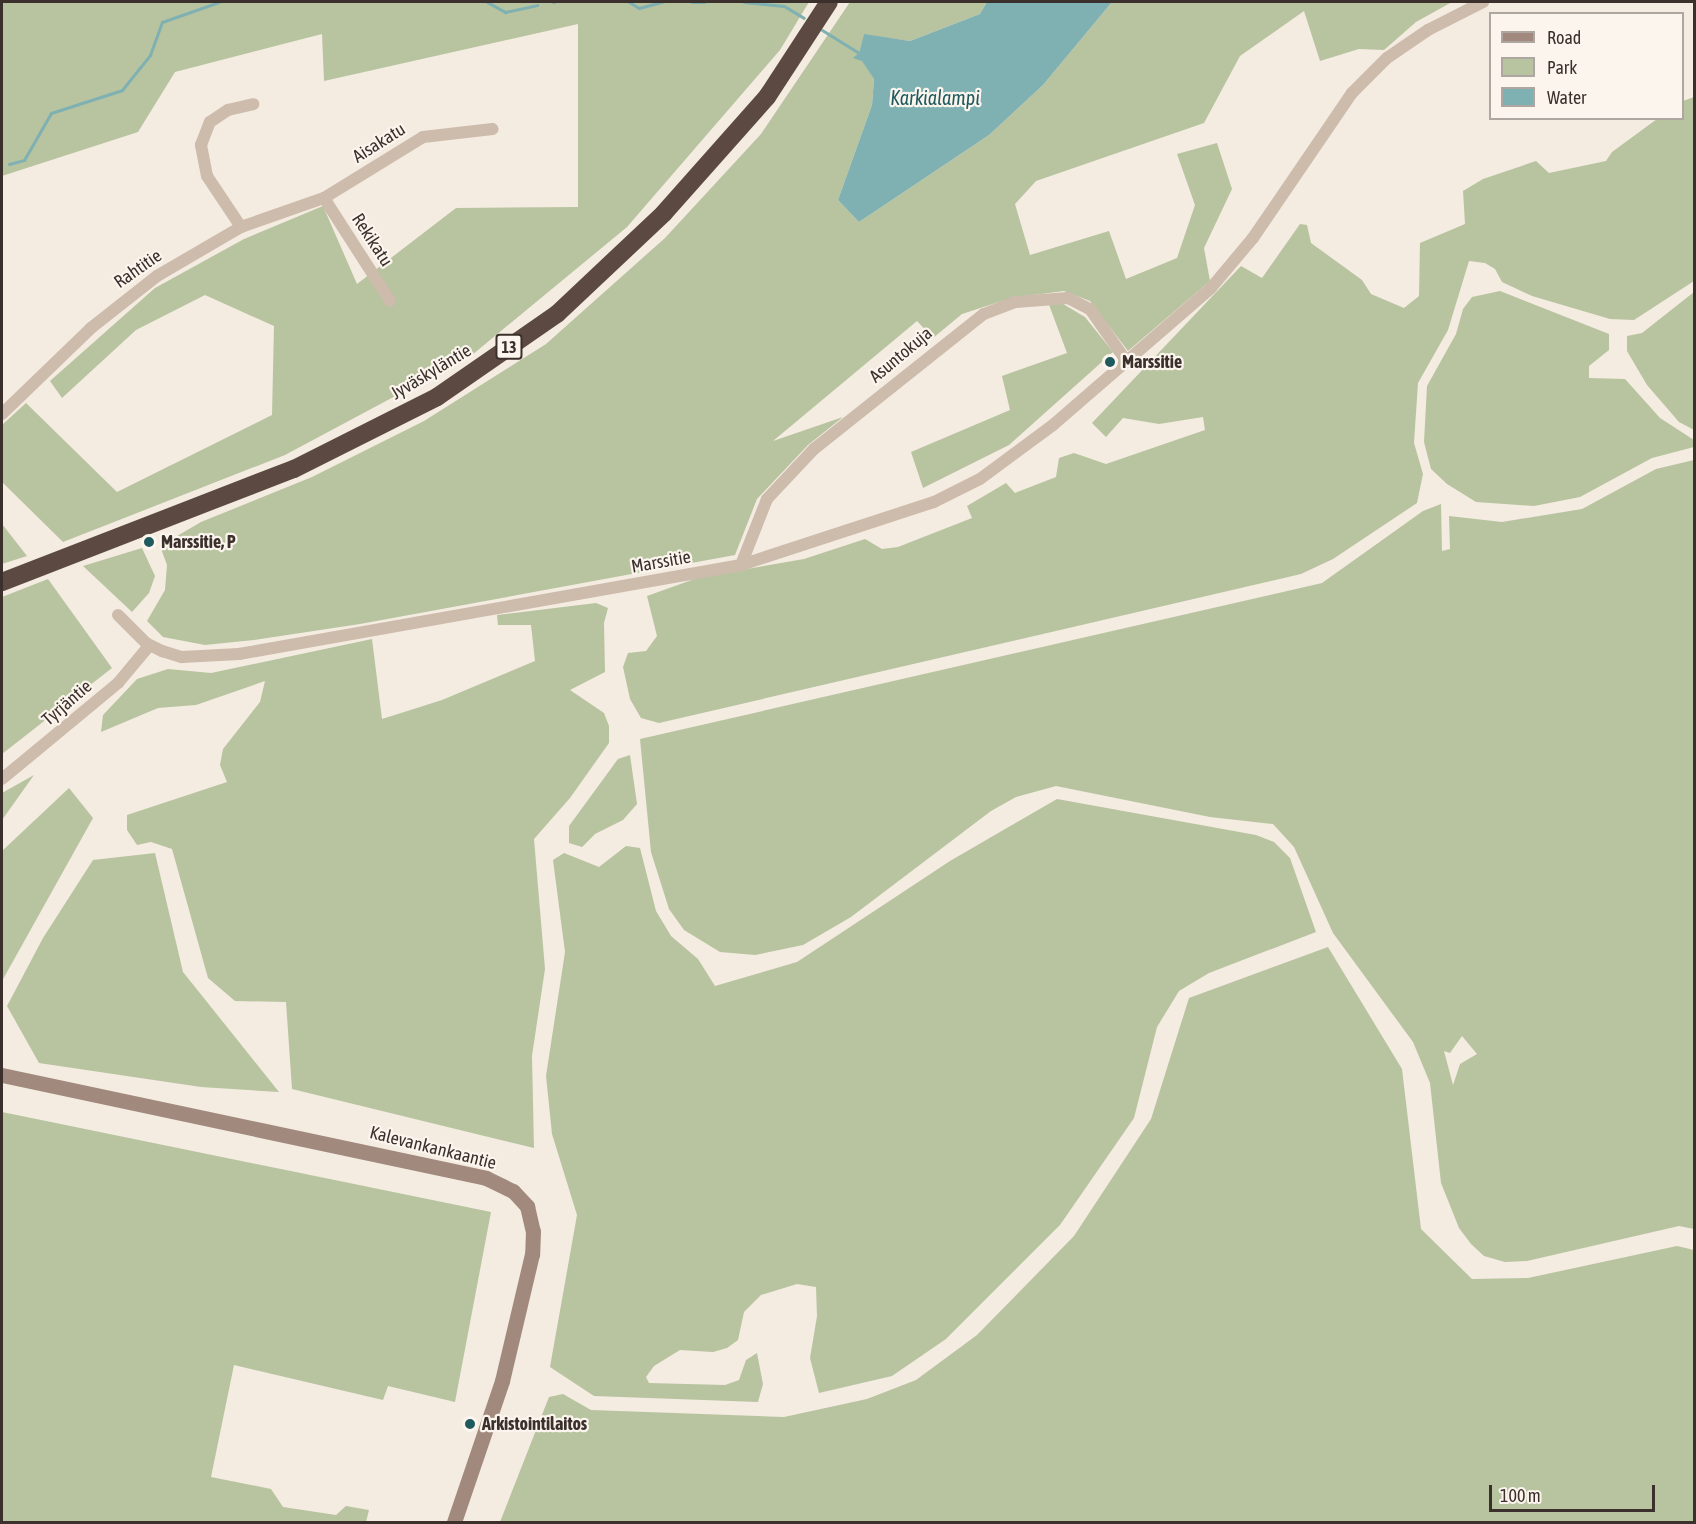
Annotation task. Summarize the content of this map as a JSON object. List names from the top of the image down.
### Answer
{
  "streets": {
    "highway": ["13", "Jyväskyläntie"],
    "street": [
      "Aisakatu",
      "Rekikatu",
      "Rahtitie",
      "Asuntokuja",
      "Marssitie",
      "Tyrjäntie",
      "Kalevankankaantie"
    ]
  },
  "crossings": [
    ["Aisakatu", "Rekikatu"],
    ["Aisakatu", "Rahtitie"],
    ["Rekikatu", "Rahtitie"],
    ["Asuntokuja", "Marssitie"],
    ["Marssitie", "Tyrjäntie"]
  ],
  "water": ["Karkialampi"],
  "places": ["Marssitie", "Marssitie, P", "Arkistointilaitos"],
  "legend": ["Road", "Park", "Water"],
  "scale_bar": "100 m"
}
